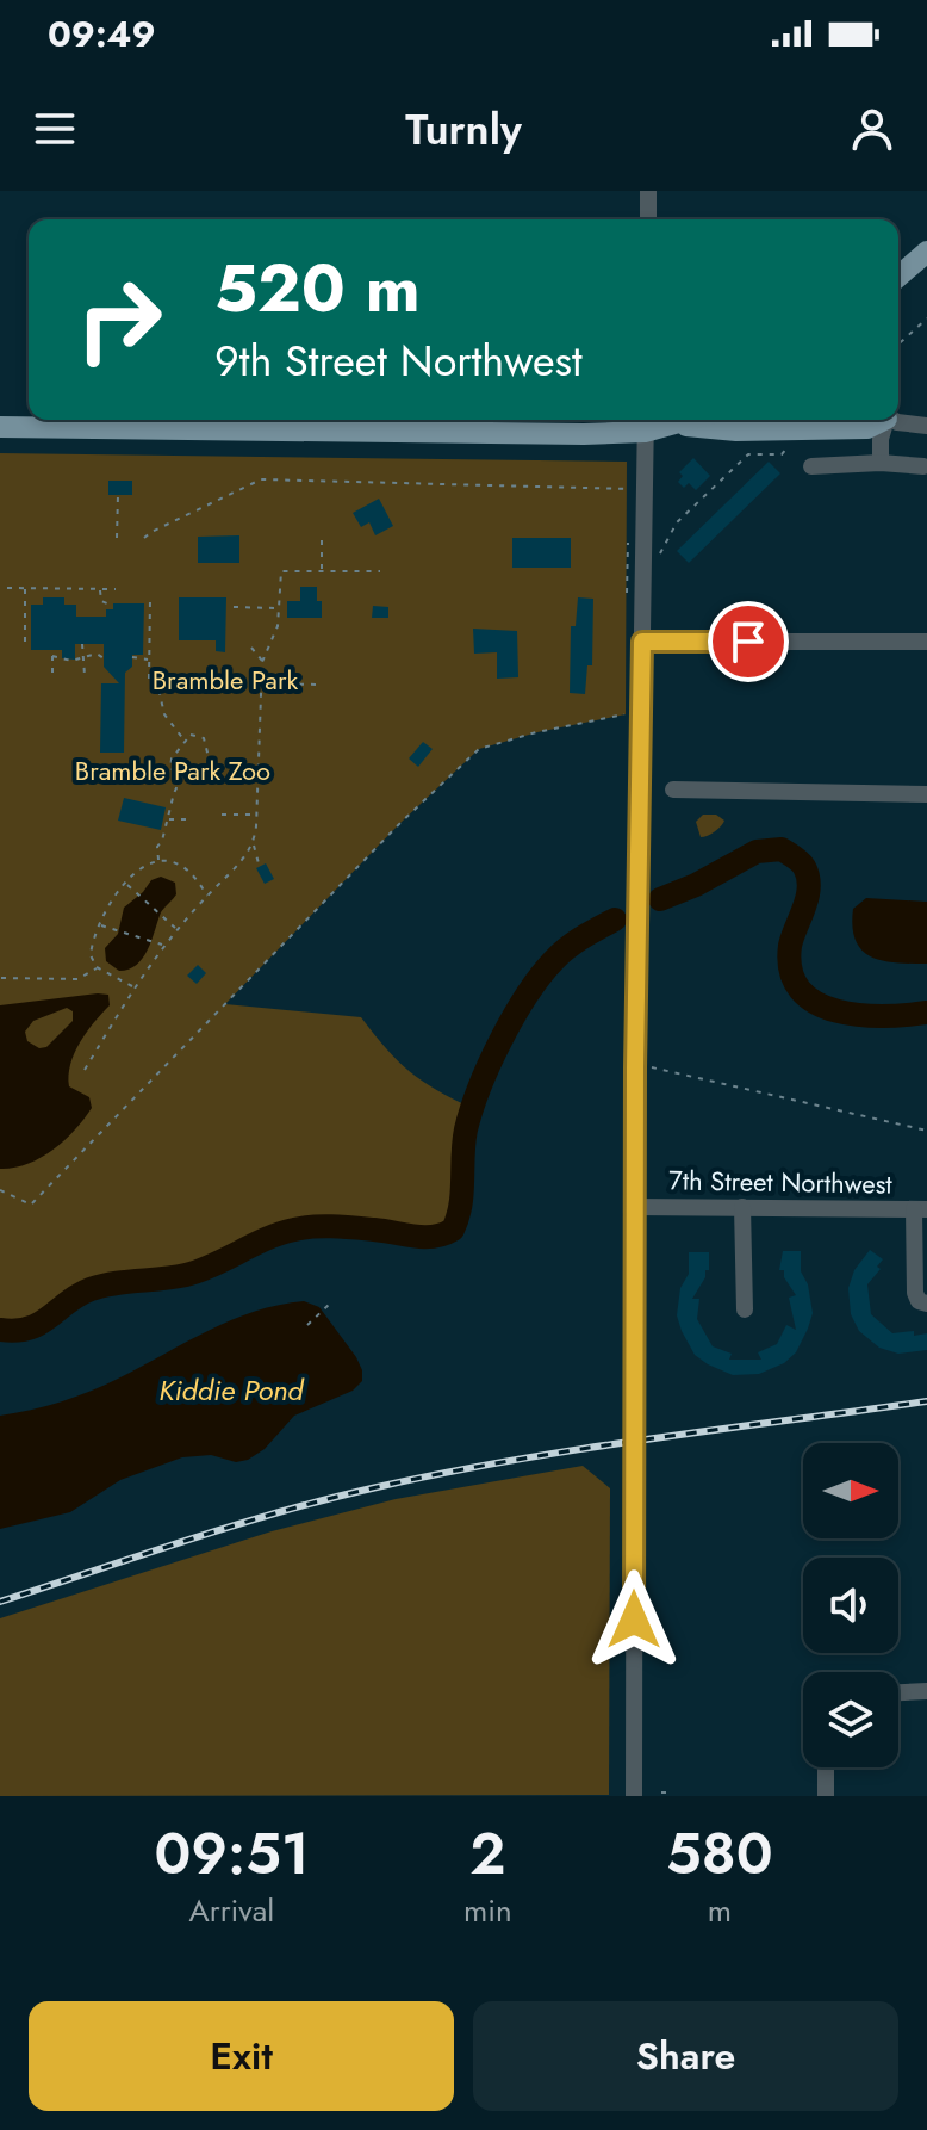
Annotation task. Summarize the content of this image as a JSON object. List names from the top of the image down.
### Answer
{
  "streets": {
    "street": ["7th Street Northwest"]
  },
  "water": ["Kiddie Pond"],
  "parks": ["Bramble Park", "Bramble Park Zoo"],
  "north": "right",
  "page": {
    "status": "09:49",
    "header": "Turnly",
    "turn": ["520 m", "9th Street Northwest"],
    "eta": [
      "09:51",
      "Arrival",
      "2",
      "min",
      "580",
      "m"
    ],
    "buttons": ["Exit", "Share"]
  }
}
